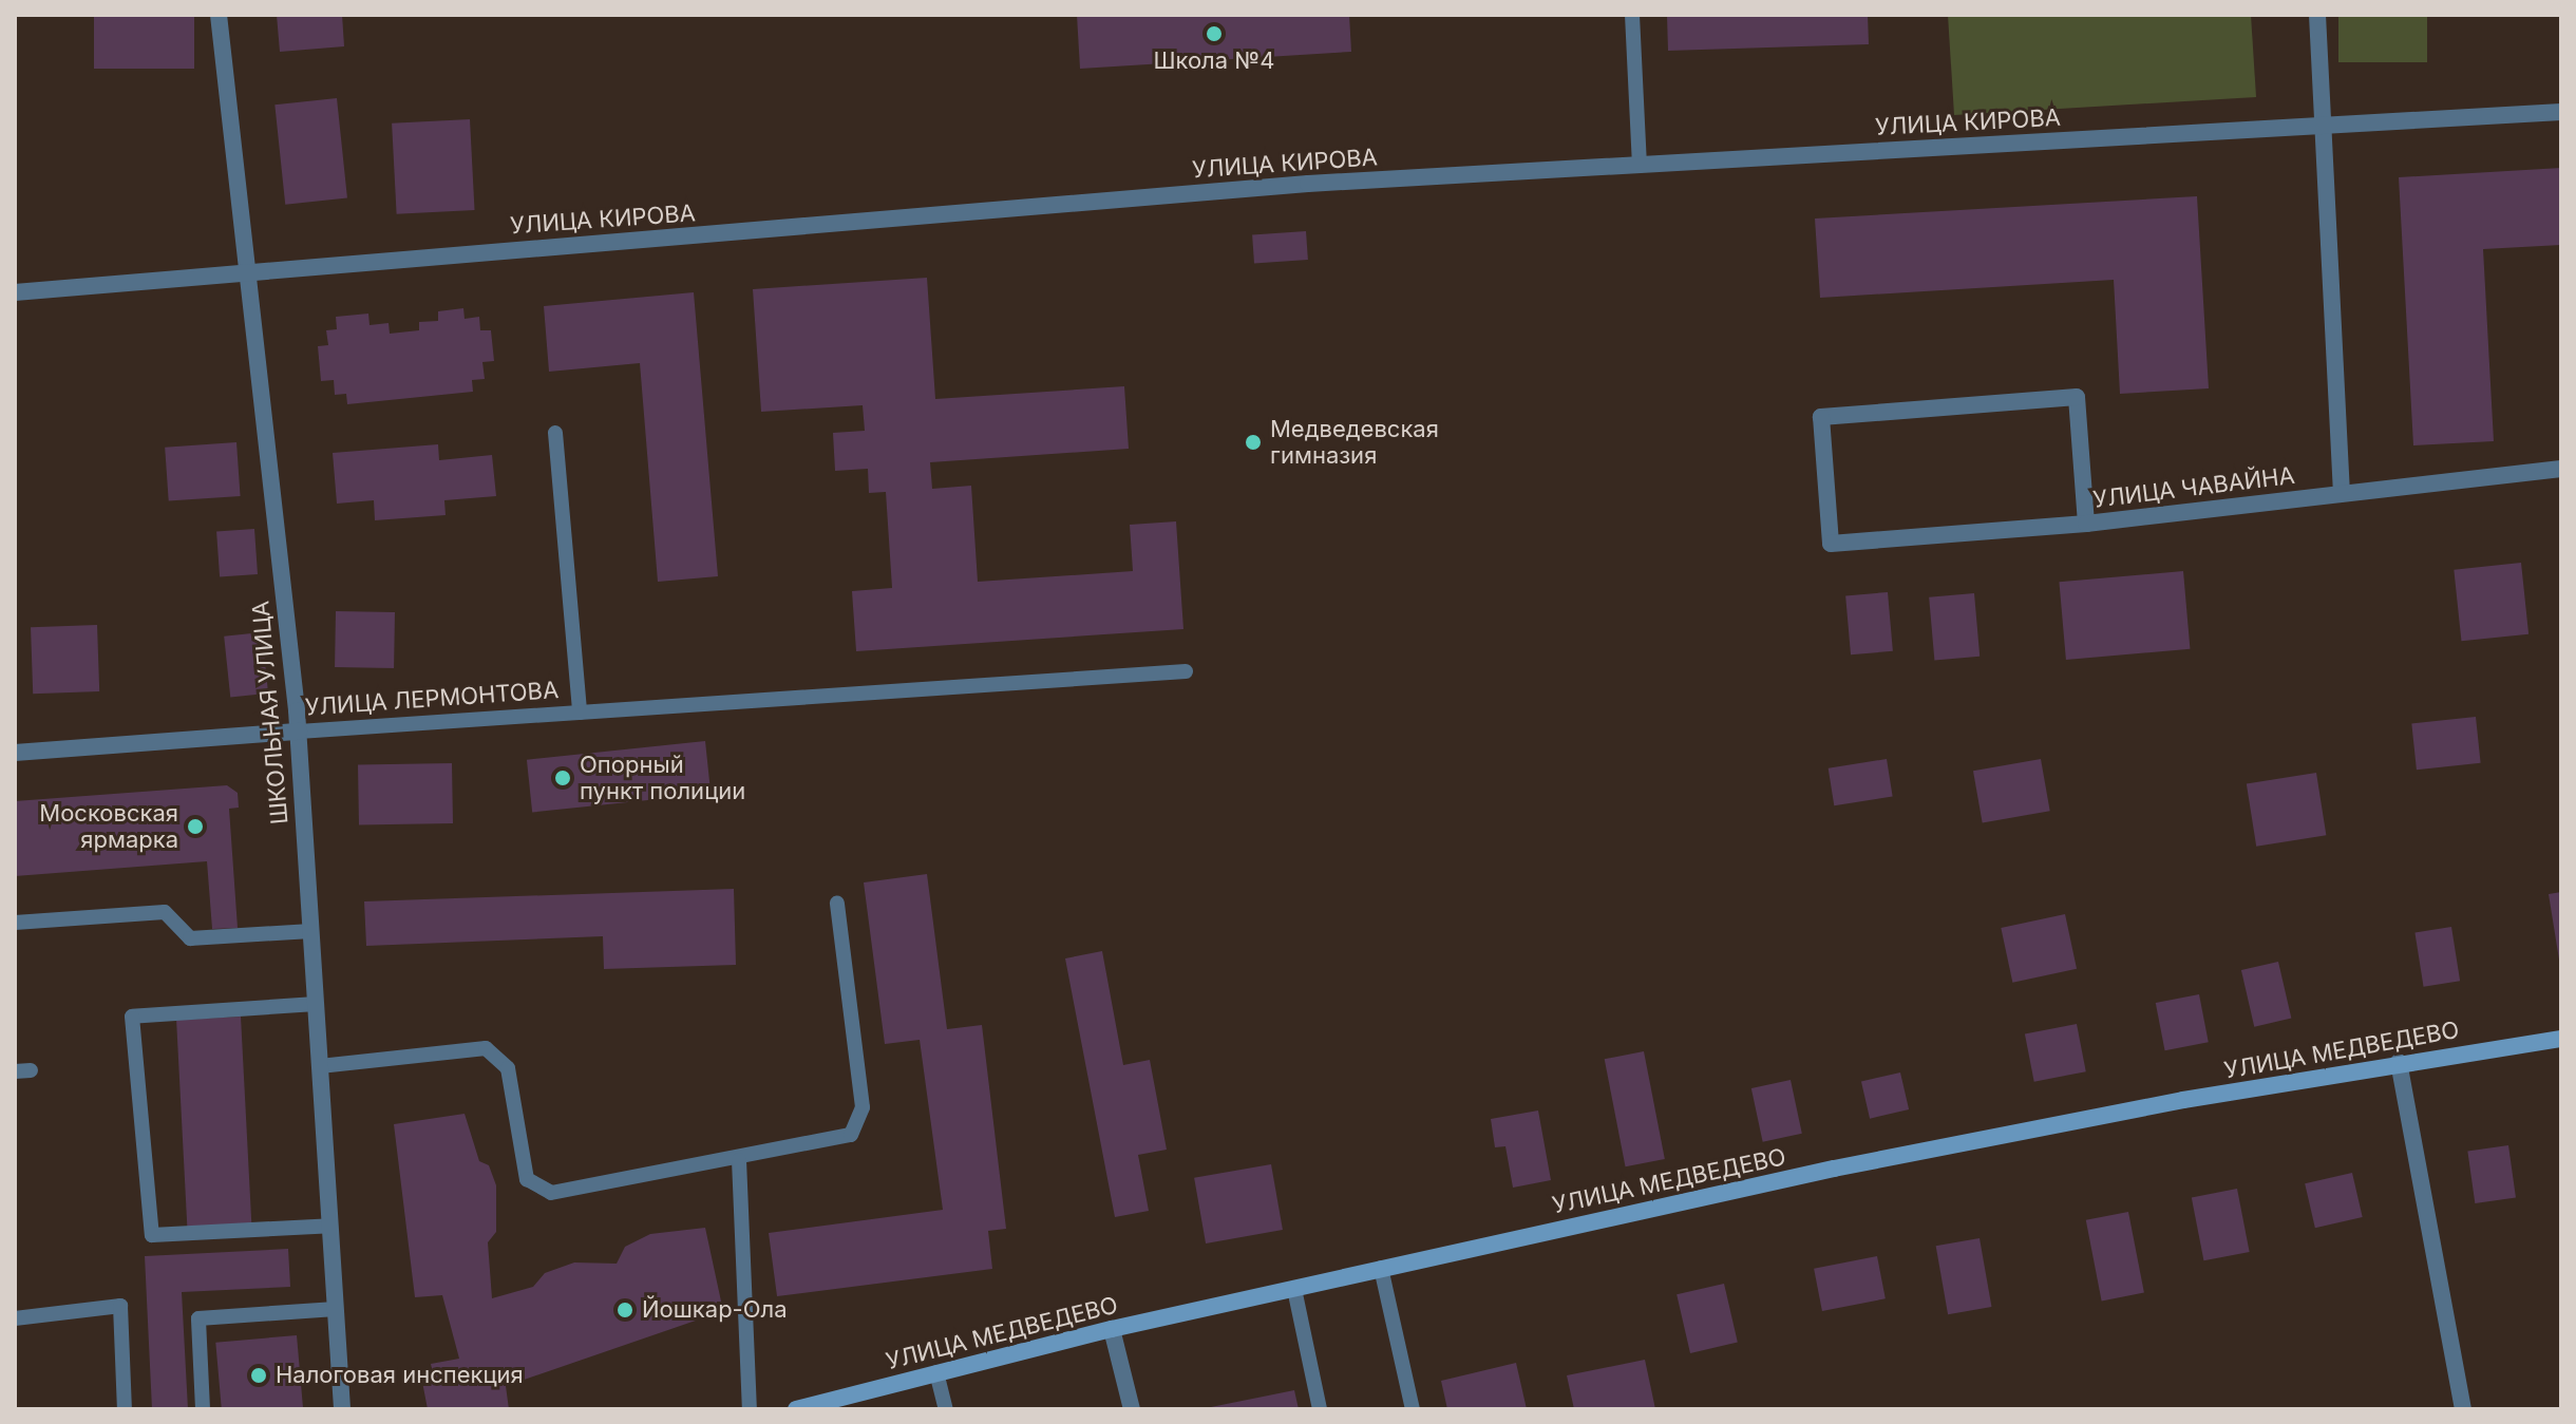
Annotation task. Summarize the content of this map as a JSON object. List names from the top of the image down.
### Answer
{
  "streets": {
    "street": [
      "УЛИЦА КИРОВА",
      "УЛИЦА ЧАВАЙНА",
      "УЛИЦА ЛЕРМОНТОВА",
      "ШКОЛЬНАЯ УЛИЦА",
      "УЛИЦА МЕДВЕДЕВО"
    ]
  },
  "crossings": [
    ["УЛИЦА КИРОВА", "ШКОЛЬНАЯ УЛИЦА"],
    ["УЛИЦА ЛЕРМОНТОВА", "ШКОЛЬНАЯ УЛИЦА"]
  ],
  "places": [
    "Школа №4",
    "Медведевская гимназия",
    "Опорный пункт полиции",
    "Московская ярмарка",
    "Йошкар-Ола",
    "Налоговая инспекция"
  ]
}
